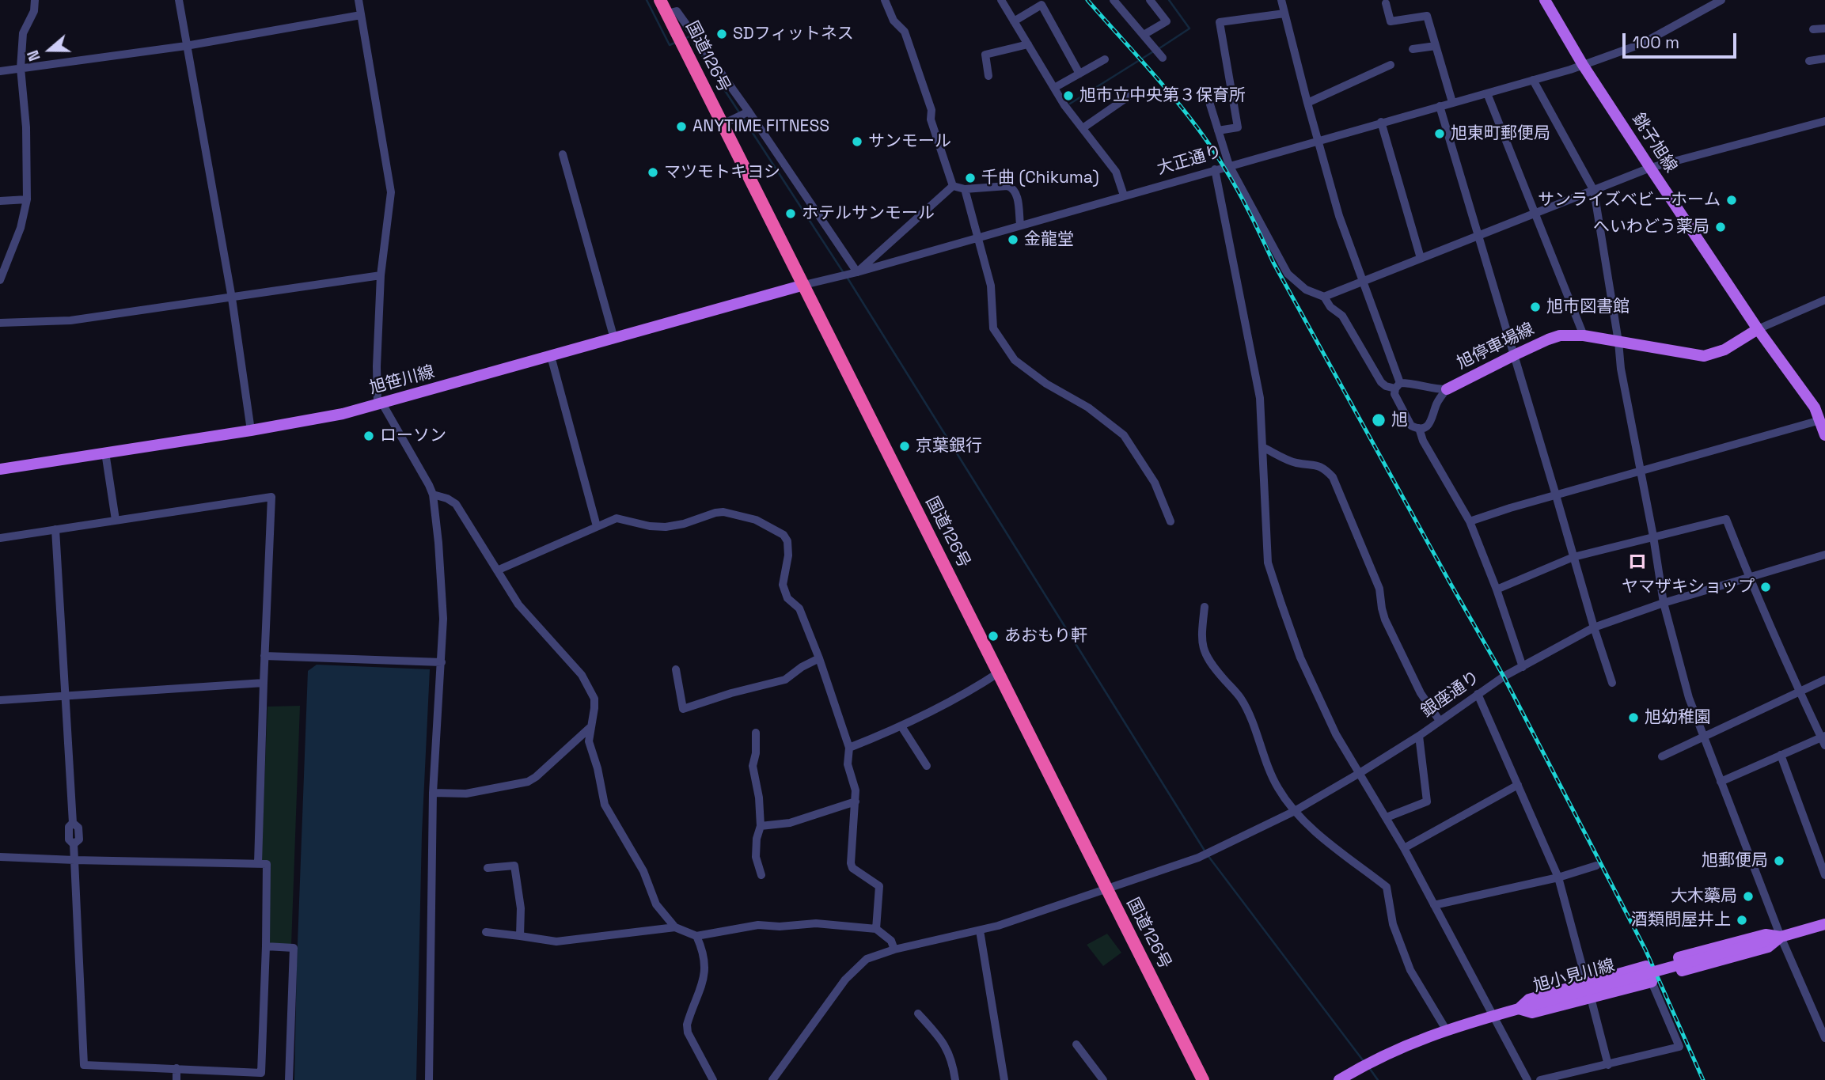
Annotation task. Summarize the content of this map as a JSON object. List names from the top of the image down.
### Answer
{
  "streets": {
    "highway": ["国道126号"],
    "main road": [
      "銚子旭線",
      "旭停車場線",
      "旭笹川線",
      "旭小見川線"
    ],
    "street": ["大正通り", "銀座通り"]
  },
  "crossings": [
    ["国道126号", "大正通り"],
    ["国道126号", "旭笹川線"],
    ["国道126号", "銀座通り"],
    ["銚子旭線", "大正通り"],
    ["銚子旭線", "旭停車場線"],
    ["大正通り", "旭笹川線"]
  ],
  "districts": ["ロ"],
  "places": [
    "SDフィットネス",
    "旭市立中央第３保育所",
    "ANYTIME FITNESS",
    "旭東町郵便局",
    "サンモール",
    "マツモトキヨシ",
    "千曲 (Chikuma)",
    "サンライズベビーホーム",
    "ホテルサンモール",
    "へいわどう薬局",
    "金龍堂",
    "旭市図書館",
    "旭",
    "ローソン",
    "京葉銀行",
    "ヤマザキショップ",
    "あおもり軒",
    "旭幼稚園",
    "旭郵便局",
    "大木藥局",
    "酒類問屋井上"
  ],
  "scale_bar": "100 m",
  "north": "left"
}
